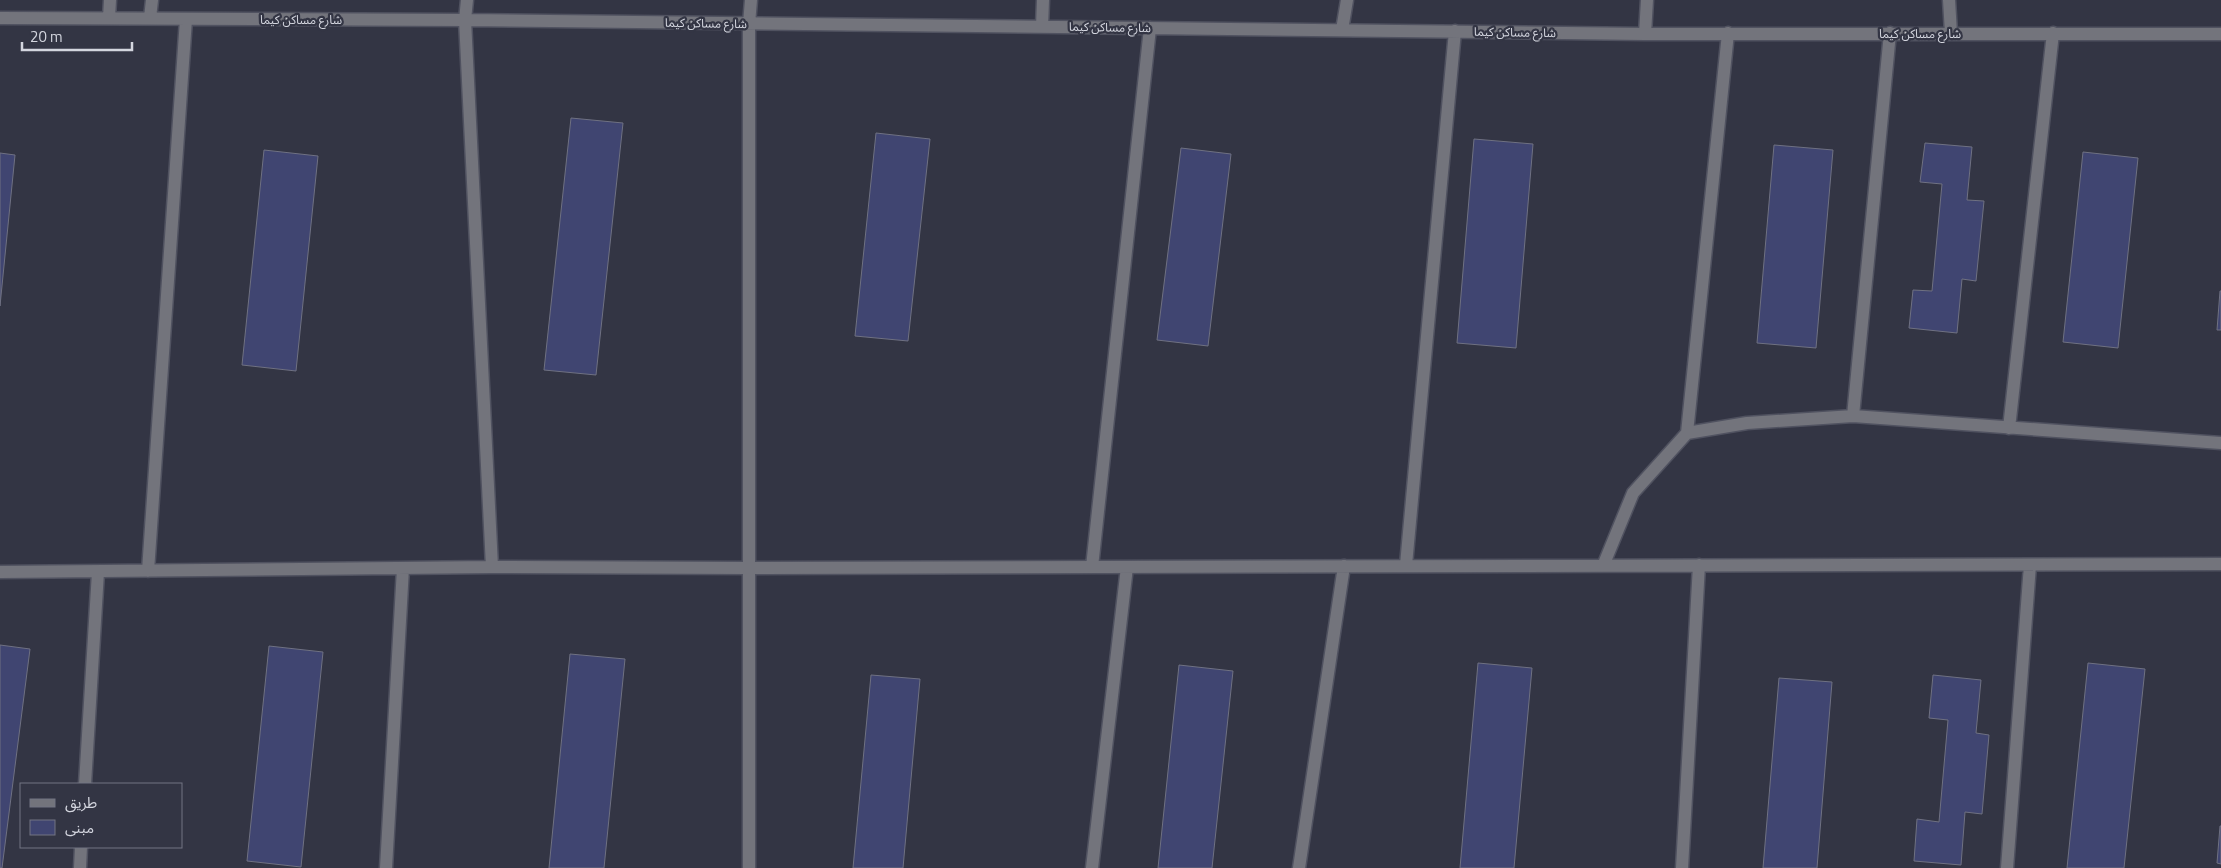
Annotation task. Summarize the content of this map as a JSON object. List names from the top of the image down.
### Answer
{
  "streets": {
    "street": ["شارع مساكن كيما"]
  },
  "legend": ["طريق", "مبنى"],
  "scale_bar": "20 m"
}
